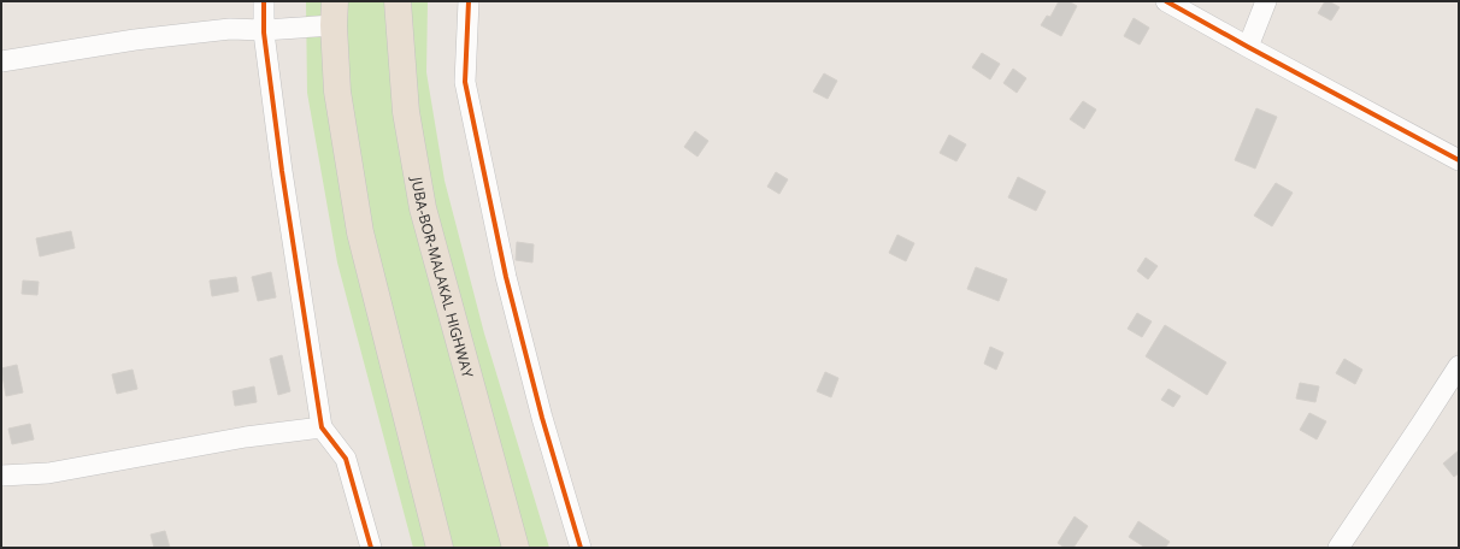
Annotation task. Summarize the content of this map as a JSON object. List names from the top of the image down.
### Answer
{
  "streets": {
    "highway": ["JUBA-BOR-MALAKAL HIGHWAY"]
  }
}
